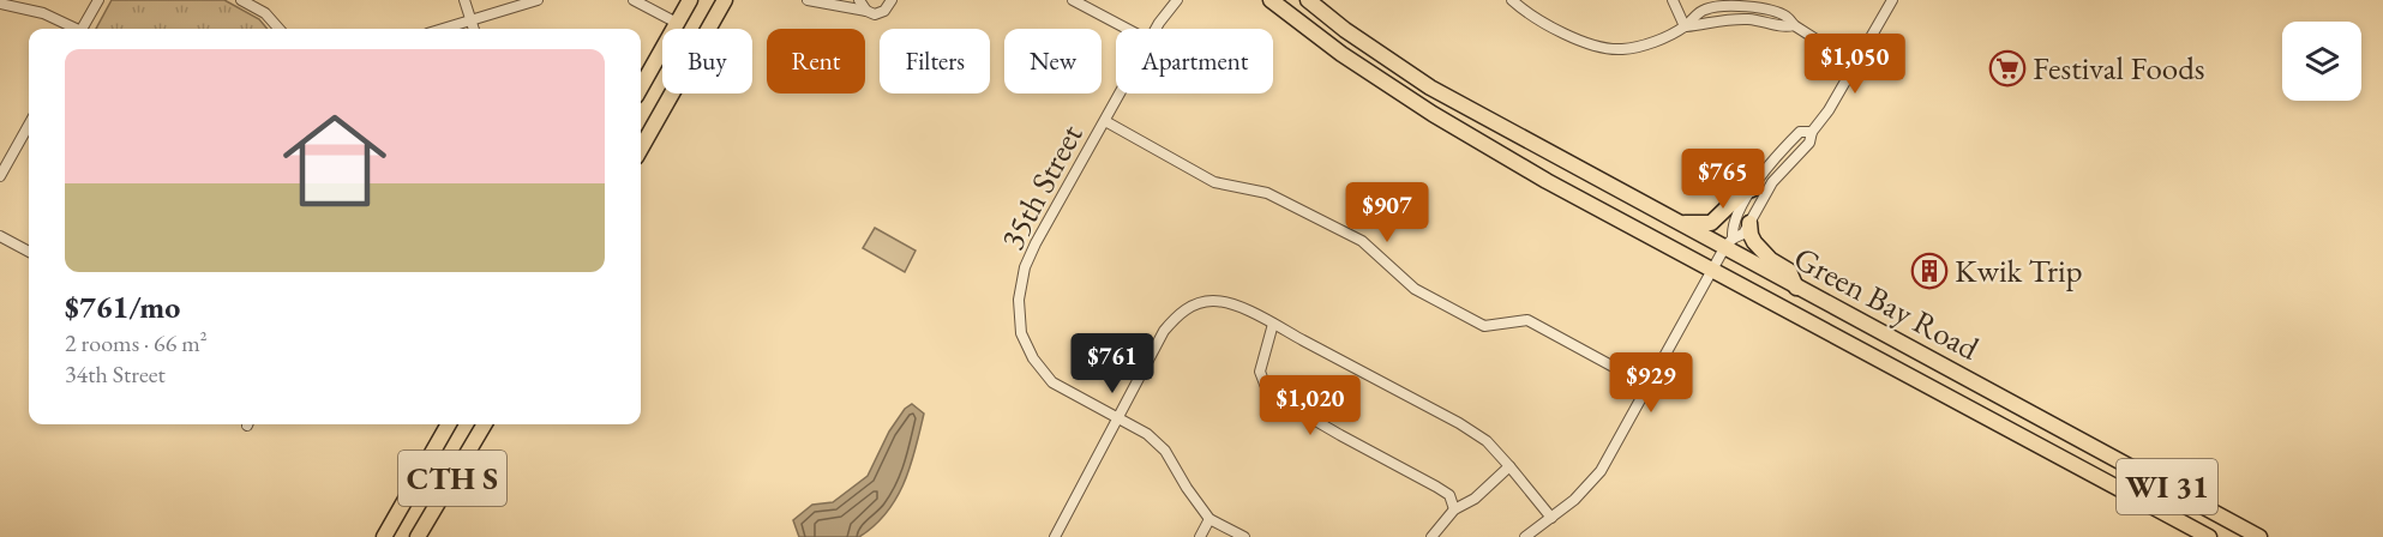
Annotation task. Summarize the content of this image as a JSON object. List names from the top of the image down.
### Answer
{
  "streets": {
    "main road": ["Green Bay Road", "CTH S", "WI 31"],
    "street": ["35th Street"]
  },
  "places": {
    "supermarket": ["Festival Foods"],
    "building": ["Kwik Trip"]
  },
  "page": {
    "chip": [
      "Buy",
      "Rent",
      "Filters",
      "New",
      "Apartment"
    ],
    "list": [
      {
        "name": "$761/mo",
        "note": "2 rooms · 66 m² · 34th Street"
      }
    ],
    "price": [
      "$1,050",
      "$765",
      "$907",
      "$761",
      "$929",
      "$1,020"
    ]
  }
}
